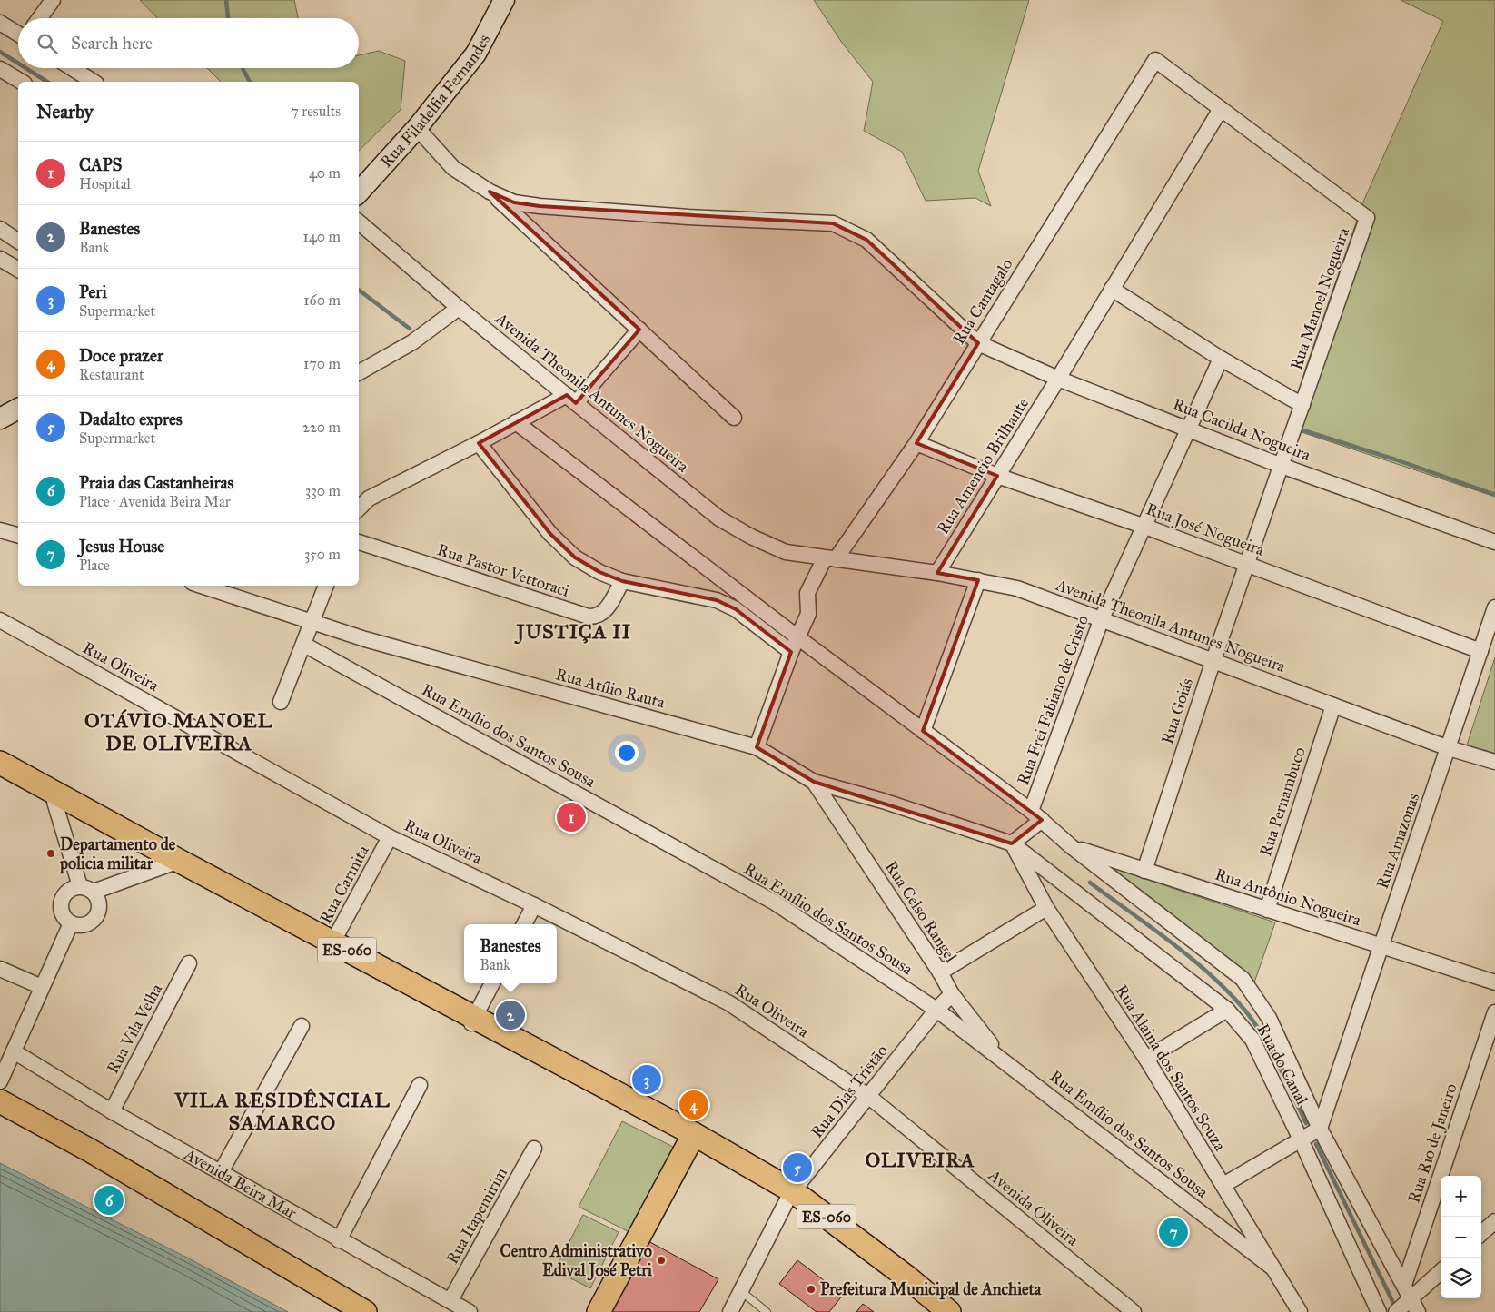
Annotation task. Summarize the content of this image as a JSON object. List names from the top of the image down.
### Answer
{
  "streets": {
    "main road": ["Rua Filadelfia Fernandes", "ES-060"],
    "street": [
      "Rua Manoel Nogueira",
      "Rua Cantagalo",
      "Avenida Theonila Antunes Nogueira",
      "Rua Cacilda Nogueira",
      "Rua Amencio Brilhante",
      "Rua José Nogueira",
      "Rua Pastor Vettoraci",
      "Rua Oliveira",
      "Rua Atílio Rauta",
      "Rua Frei Fabiano de Cristo",
      "Rua Goiás",
      "Rua Emílio dos Santos Sousa",
      "Rua Pernambuco",
      "Rua Amazonas",
      "Rua Carmita",
      "Rua Antônio Nogueira",
      "Rua Celso Rangel",
      "Rua Vila Velha",
      "Rua do Canal",
      "Rua Alaina dos Santos Souza",
      "Rua Dias Tristão",
      "Rua Rio de Janeiro",
      "Avenida Beira Mar",
      "Avenida Oliveira",
      "Rua Itapemirim"
    ]
  },
  "crossings": [
    ["Rua Manoel Nogueira", "Rua Cantagalo"],
    ["Rua Manoel Nogueira", "Rua Cacilda Nogueira"],
    ["Rua Manoel Nogueira", "Rua Amencio Brilhante"],
    ["Rua Manoel Nogueira", "Rua José Nogueira"],
    ["Rua Manoel Nogueira", "Rua Goiás"],
    ["Rua Cantagalo", "Avenida Theonila Antunes Nogueira"],
    ["Rua Cantagalo", "Rua Cacilda Nogueira"],
    ["Rua Cantagalo", "Rua José Nogueira"],
    ["Avenida Theonila Antunes Nogueira", "Rua Amencio Brilhante"],
    ["Avenida Theonila Antunes Nogueira", "Rua Frei Fabiano de Cristo"],
    ["Avenida Theonila Antunes Nogueira", "Rua Goiás"],
    ["Avenida Theonila Antunes Nogueira", "Rua Pernambuco"],
    ["Avenida Theonila Antunes Nogueira", "Rua Amazonas"],
    ["Rua Cacilda Nogueira", "Rua Amencio Brilhante"],
    ["Rua Cacilda Nogueira", "Rua Frei Fabiano de Cristo"],
    ["Rua Amencio Brilhante", "Rua José Nogueira"],
    ["Rua José Nogueira", "Rua Frei Fabiano de Cristo"],
    ["Rua José Nogueira", "Rua Goiás"],
    ["Rua José Nogueira", "Rua Amazonas"],
    ["Rua Oliveira", "Rua Carmita"],
    ["Rua Oliveira", "Rua Dias Tristão"],
    ["Rua Oliveira", "Avenida Oliveira"],
    ["Rua Atílio Rauta", "Rua Celso Rangel"],
    ["Rua Atílio Rauta", "Rua do Canal"],
    ["Rua Atílio Rauta", "Rua Alaina dos Santos Souza"],
    ["Rua Goiás", "Rua Antônio Nogueira"],
    ["Rua Emílio dos Santos Sousa", "Rua Celso Rangel"],
    ["Rua Emílio dos Santos Sousa", "Rua Alaina dos Santos Souza"],
    ["Rua Emílio dos Santos Sousa", "Rua Dias Tristão"],
    ["Rua Pernambuco", "Rua Antônio Nogueira"],
    ["Rua Amazonas", "Rua Antônio Nogueira"],
    ["Rua Amazonas", "Rua do Canal"],
    ["Rua Carmita", "ES-060"],
    ["Rua Antônio Nogueira", "Rua do Canal"],
    ["Rua Celso Rangel", "Rua Dias Tristão"],
    ["ES-060", "Rua Dias Tristão"],
    ["Rua Vila Velha", "Avenida Beira Mar"],
    ["Rua do Canal", "Rua Alaina dos Santos Souza"],
    ["Rua do Canal", "Rua Rio de Janeiro"],
    ["Rua Dias Tristão", "Avenida Oliveira"],
    ["Avenida Beira Mar", "Rua Itapemirim"]
  ],
  "districts": [
    "JUSTIÇA II",
    "OTÁVIO MANOEL DE OLIVEIRA",
    "VILA RESIDÊNCIAL SAMARCO",
    "OLIVEIRA"
  ],
  "places": ["Departamento de policia militar", "Centro Administrativo Edival José Petri", "Prefeitura Municipal de Anchieta"],
  "page": {
    "search": "Search here",
    "heading": ["Nearby", "7 results"],
    "list": [
      {
        "mark": "1",
        "name": "CAPS",
        "note": "Hospital",
        "value": "40 m"
      },
      {
        "mark": "2",
        "name": "Banestes",
        "note": "Bank",
        "value": "140 m"
      },
      {
        "mark": "3",
        "name": "Peri",
        "note": "Supermarket",
        "value": "160 m"
      },
      {
        "mark": "4",
        "name": "Doce prazer",
        "note": "Restaurant",
        "value": "170 m"
      },
      {
        "mark": "5",
        "name": "Dadalto expres",
        "note": "Supermarket",
        "value": "220 m"
      },
      {
        "mark": "6",
        "name": "Praia das Castanheiras",
        "note": "Place · Avenida Beira Mar",
        "value": "330 m"
      },
      {
        "mark": "7",
        "name": "Jesus House",
        "note": "Place",
        "value": "350 m"
      }
    ],
    "pins": [
      "1",
      "2",
      "3",
      "4",
      "5",
      "6",
      "7"
    ],
    "popup": ["Banestes", "Bank"],
    "map_buttons": ["+", "−"]
  }
}
